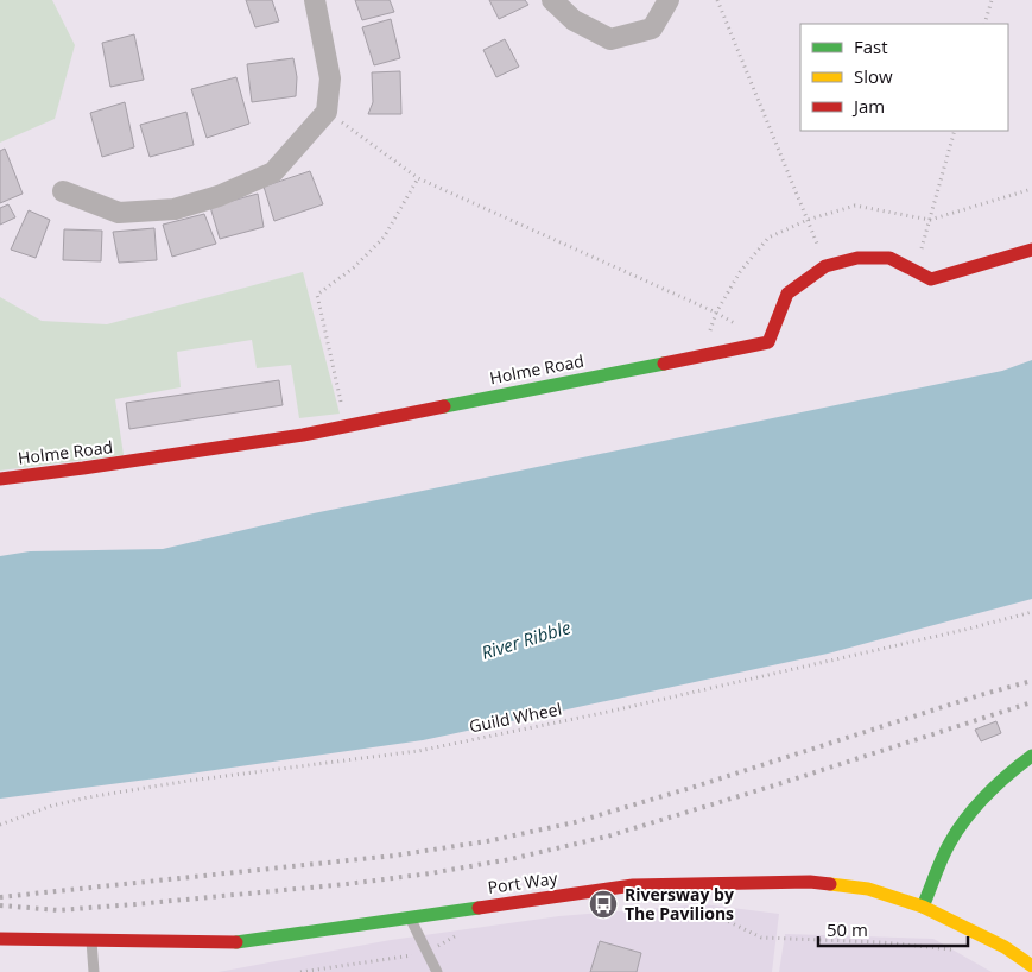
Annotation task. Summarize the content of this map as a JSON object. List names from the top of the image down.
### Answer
{
  "streets": {
    "street": ["Holme Road", "Port Way"],
    "path": ["Guild Wheel"]
  },
  "water": ["River Ribble"],
  "places": {
    "bus stop": ["Riversway by The Pavilions"]
  },
  "legend": ["Fast", "Slow", "Jam"],
  "scale_bar": "50 m"
}
